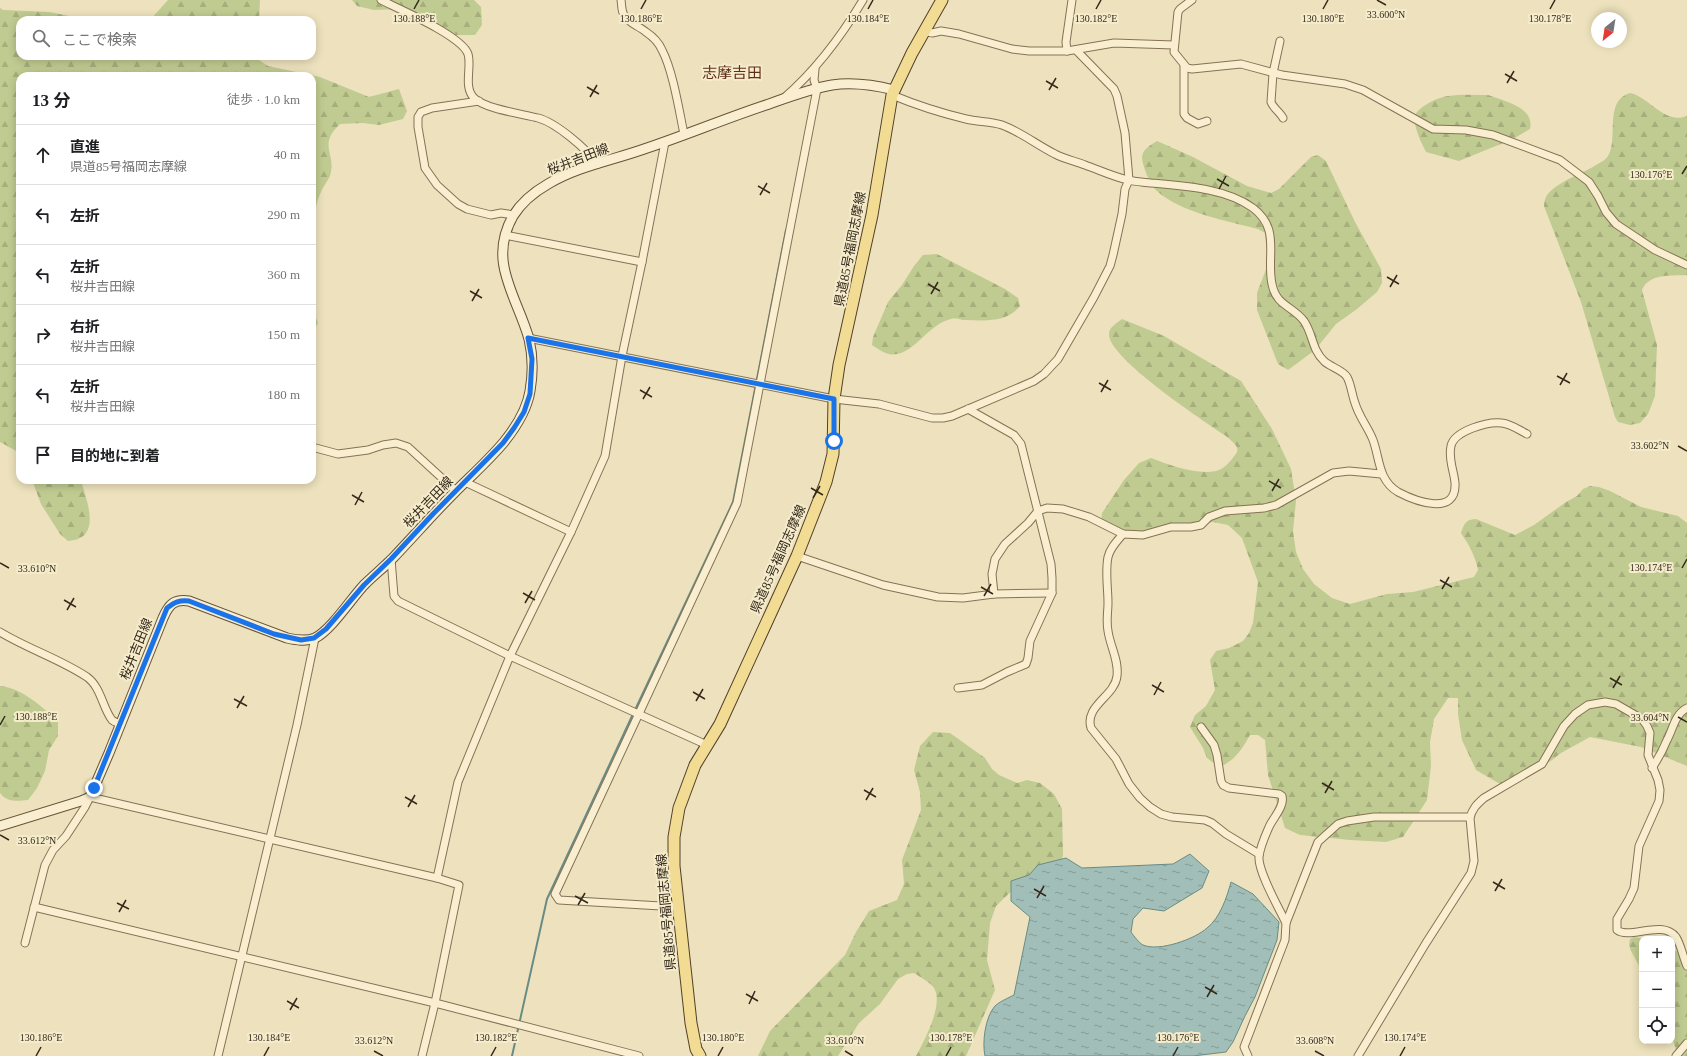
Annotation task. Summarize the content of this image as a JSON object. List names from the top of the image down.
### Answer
{
  "streets": {
    "main road": ["桜井吉田線", "県道85号福岡志摩線"]
  },
  "crossings": [
    ["桜井吉田線", "県道85号福岡志摩線"]
  ],
  "districts": ["志摩吉田"],
  "north": "bottom left",
  "page": {
    "search": "ここで検索",
    "heading": ["13 分", "徒歩 · 1.0 km"],
    "list": [
      ["直進", "県道85号福岡志摩線", "40 m"],
      ["左折", "290 m"],
      ["左折", "桜井吉田線", "360 m"],
      ["右折", "桜井吉田線", "150 m"],
      ["左折", "桜井吉田線", "180 m"],
      "目的地に到着"
    ],
    "map_buttons": ["+", "−"]
  },
  "coordinates": [
    "33.600°N",
    "130.188°E",
    "130.186°E",
    "130.180°E",
    "130.178°E",
    "130.184°E",
    "130.182°E",
    "130.176°E",
    "33.602°N",
    "130.174°E",
    "33.610°N",
    "33.604°N",
    "33.612°N",
    "33.608°N"
  ]
}
